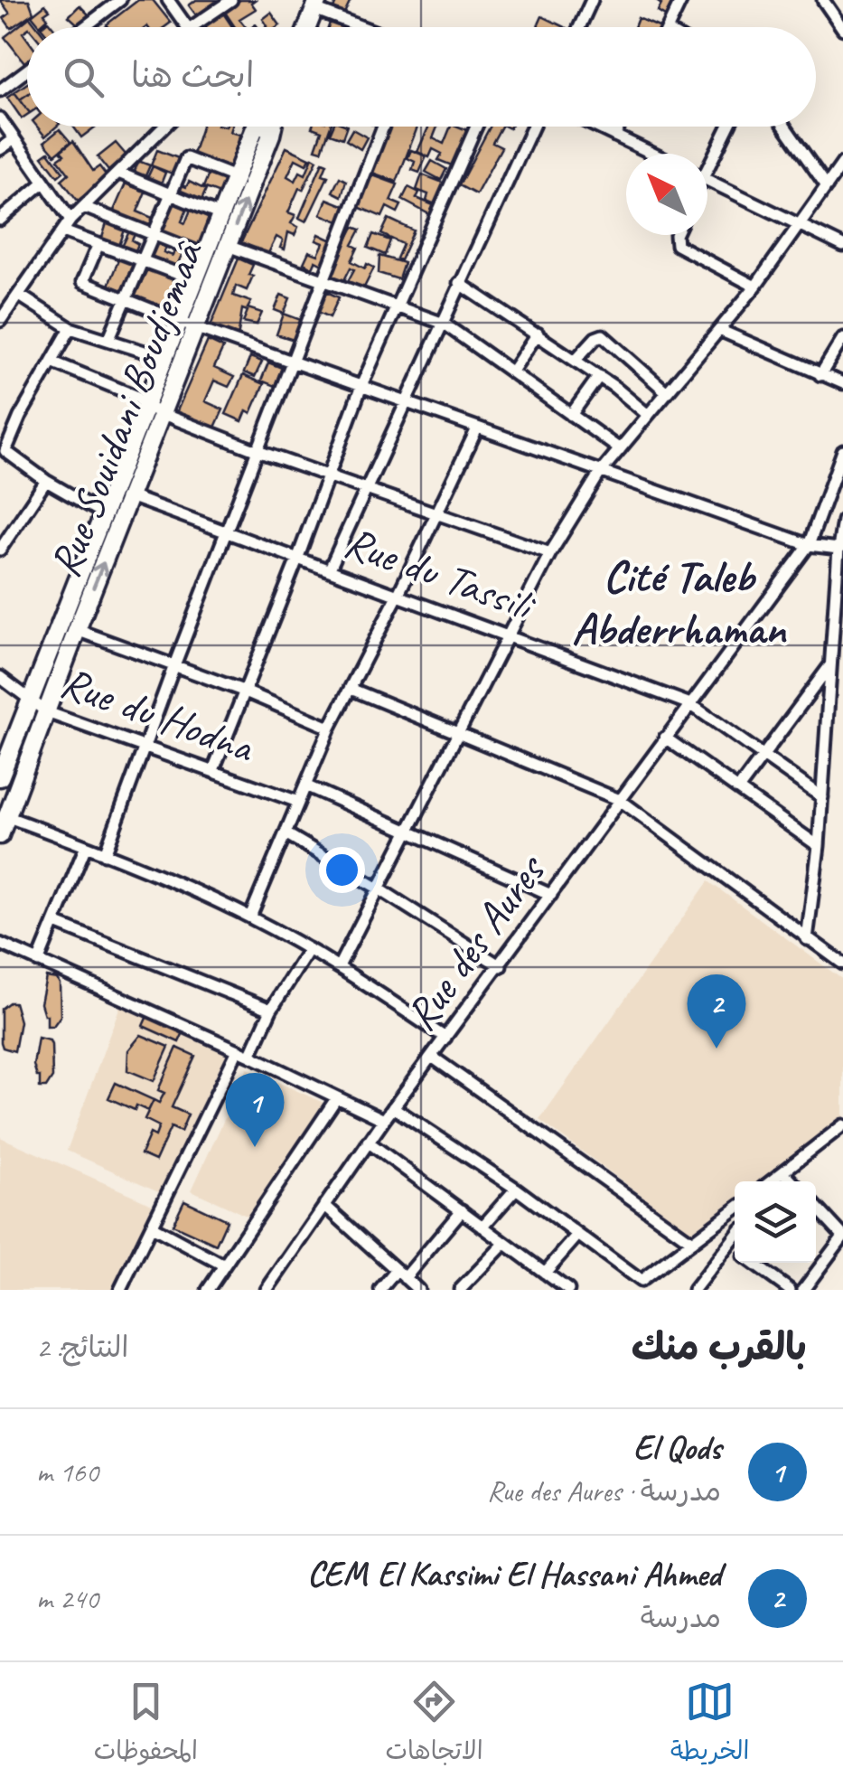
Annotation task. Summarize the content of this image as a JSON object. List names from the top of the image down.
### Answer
{
  "streets": {
    "main road": ["Rue Souidani Boudjemaâ"],
    "street": ["Rue du Tassili", "Rue du Hodna", "Rue des Aures"]
  },
  "crossings": [
    ["Rue Souidani Boudjemaâ", "Rue du Tassili"],
    ["Rue Souidani Boudjemaâ", "Rue du Hodna"],
    ["Rue du Tassili", "Rue des Aures"]
  ],
  "districts": ["Cité Taleb Abderrhaman"],
  "north": "top left",
  "page": {
    "search": "ابحث هنا",
    "pins": ["2", "1"],
    "heading": ["بالقرب منك", "النتائج: 2"],
    "list": [
      {
        "mark": "1",
        "name": "El Qods",
        "note": "مدرسة · Rue des Aures",
        "value": "160 m"
      },
      {
        "mark": "2",
        "name": "CEM El Kassimi El Hassani Ahmed",
        "note": "مدرسة",
        "value": "240 m"
      }
    ],
    "nav": ["الخريطة", "الاتجاهات", "المحفوظات"]
  }
}
